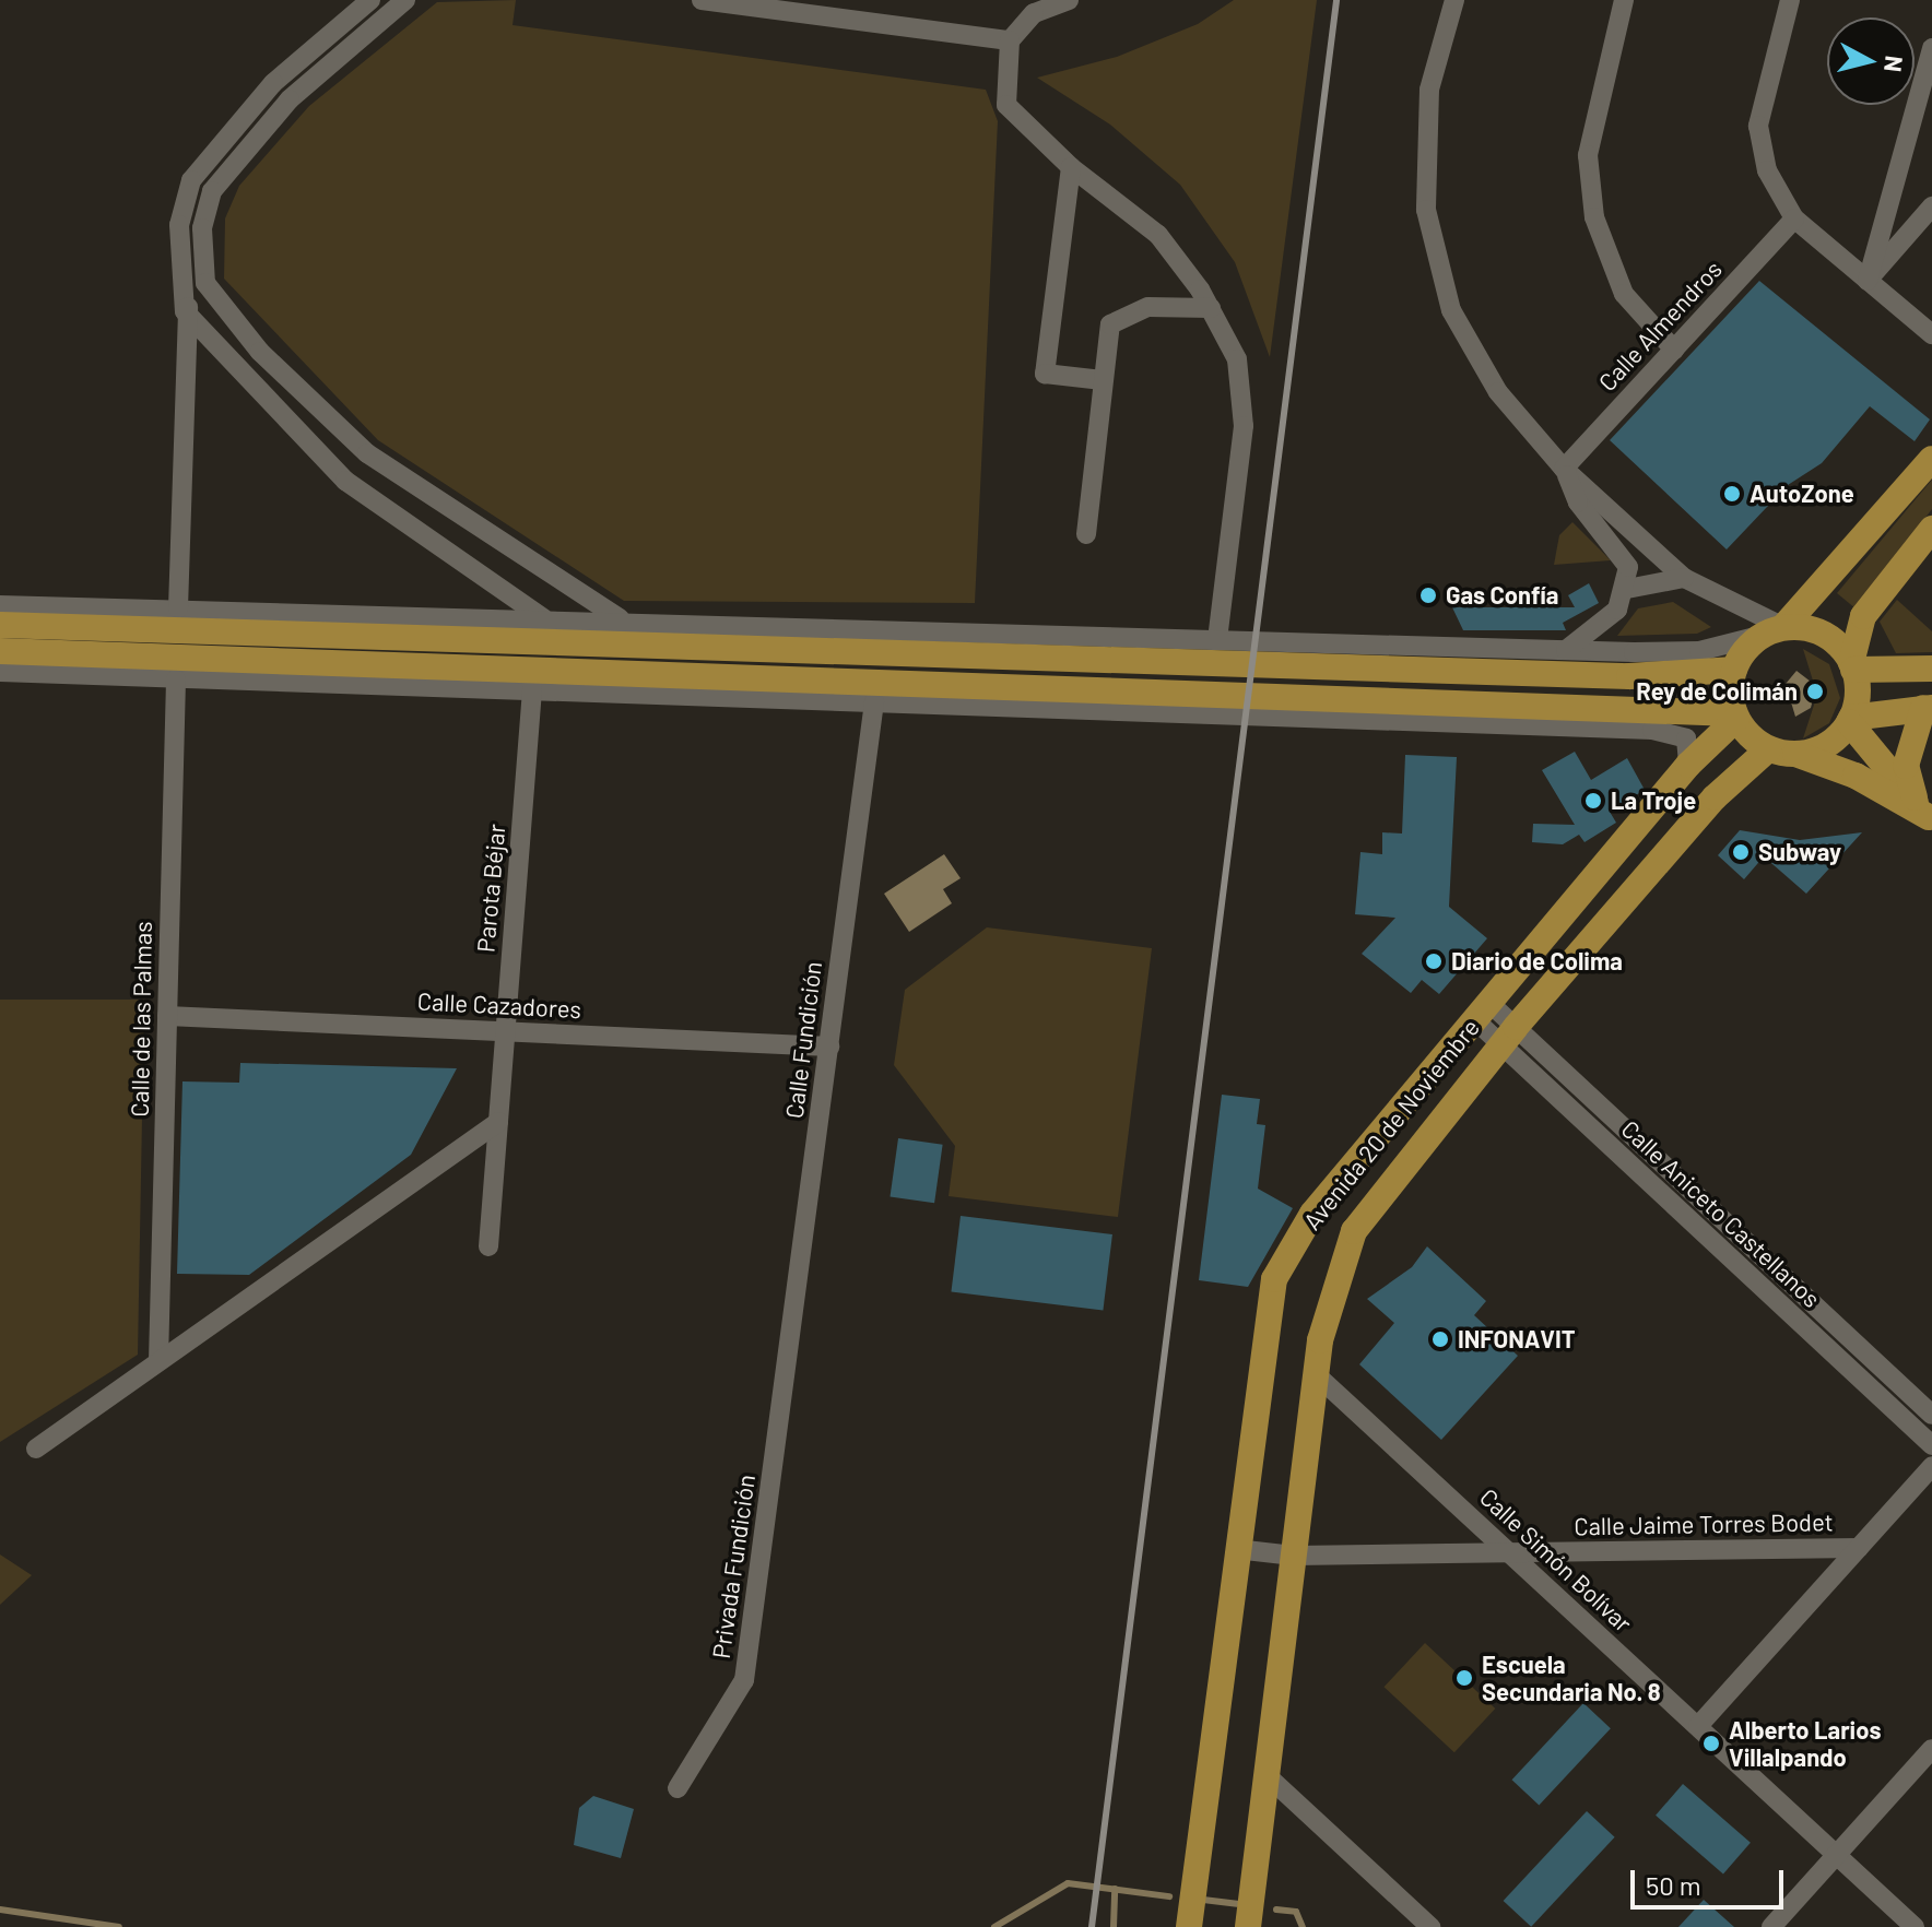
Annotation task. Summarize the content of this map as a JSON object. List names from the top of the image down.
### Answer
{
  "streets": {
    "main road": ["Avenida 20 de Noviembre"],
    "street": [
      "Calle Almendros",
      "Parota Béjar",
      "Calle Cazadores",
      "Calle de las Palmas",
      "Calle Fundición",
      "Calle Aniceto Castellanos",
      "Calle Jaime Torres Bodet",
      "Calle Simón Bolívar",
      "Privada Fundición"
    ]
  },
  "crossings": [
    ["Parota Béjar", "Calle Cazadores"],
    ["Calle Cazadores", "Calle de las Palmas"],
    ["Calle Cazadores", "Calle Fundición"],
    ["Calle Fundición", "Privada Fundición"],
    ["Avenida 20 de Noviembre", "Calle Aniceto Castellanos"],
    ["Avenida 20 de Noviembre", "Calle Jaime Torres Bodet"],
    ["Avenida 20 de Noviembre", "Calle Simón Bolívar"],
    ["Calle Jaime Torres Bodet", "Calle Simón Bolívar"]
  ],
  "places": [
    "AutoZone",
    "Gas Confía",
    "Rey de Colimán",
    "La Troje",
    "Subway",
    "Diario de Colima",
    "INFONAVIT",
    "Escuela Secundaria No. 8",
    "Alberto Larios Villalpando"
  ],
  "scale_bar": "50 m",
  "north": "right"
}
